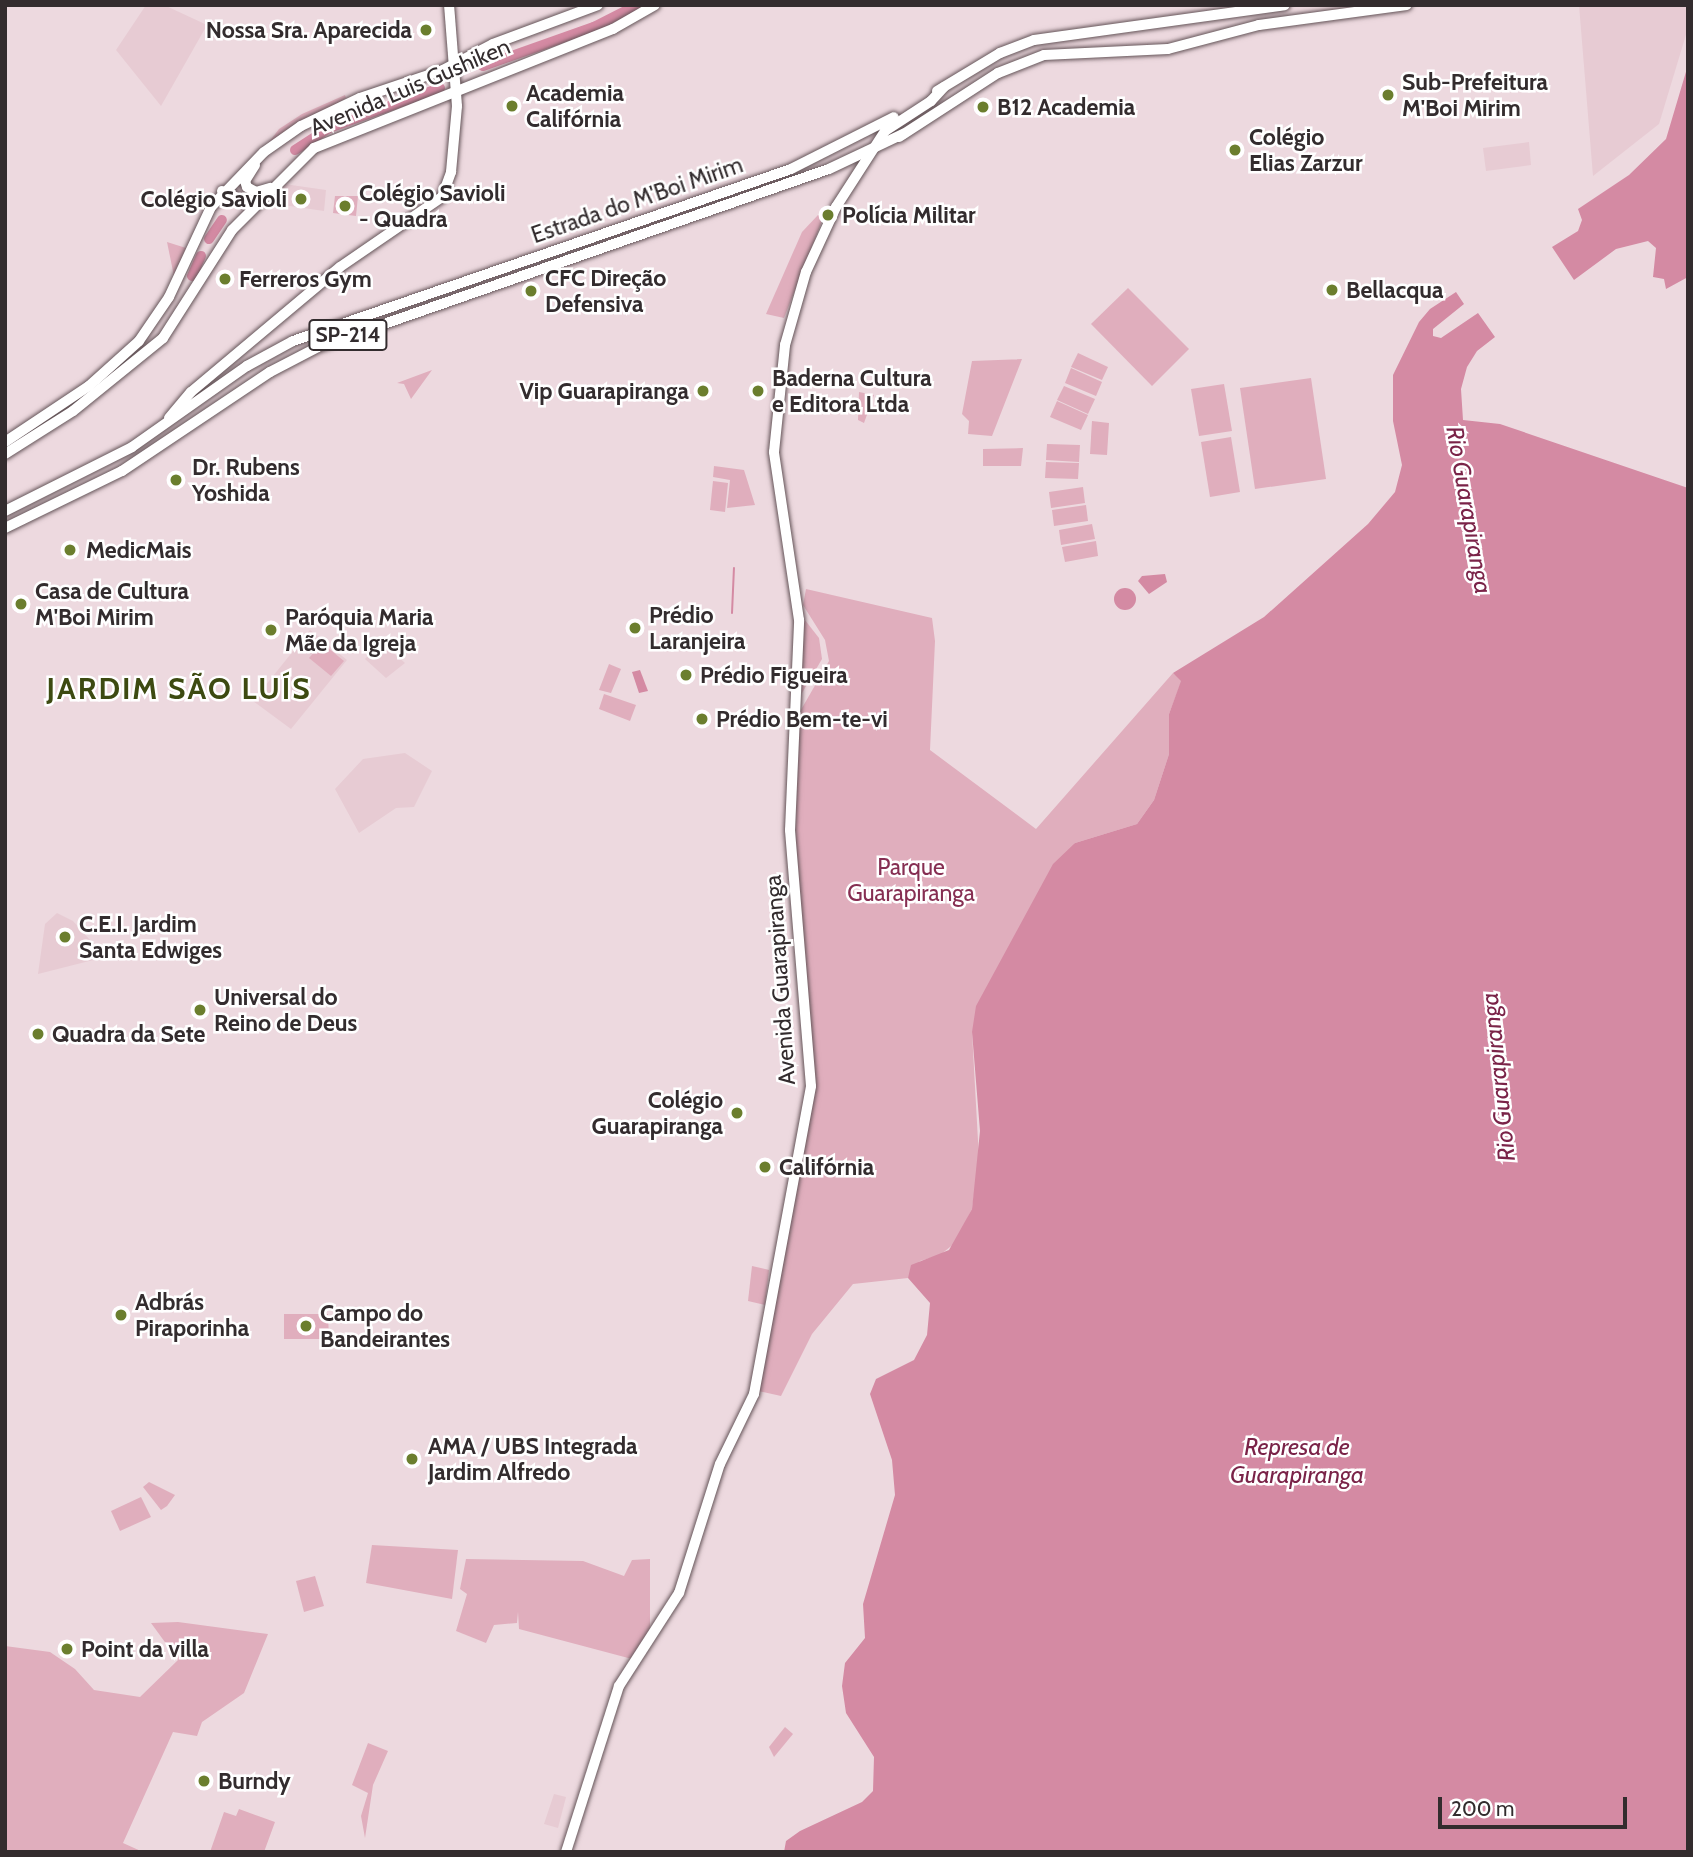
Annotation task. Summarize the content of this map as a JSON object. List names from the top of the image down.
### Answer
{
  "streets": {
    "main road": [
      "Avenida Luis Gushiken",
      "Estrada do M'Boi Mirim",
      "SP-214",
      "Avenida Guarapiranga"
    ]
  },
  "crossings": [
    ["Estrada do M'Boi Mirim", "Avenida Guarapiranga"]
  ],
  "districts": ["JARDIM SÃO LUÍS"],
  "water": ["Rio Guarapiranga", "Represa de Guarapiranga"],
  "parks": ["Parque Guarapiranga"],
  "places": [
    "Nossa Sra. Aparecida",
    "Sub-Prefeitura M'Boi Mirim",
    "Academia Califórnia",
    "B12 Academia",
    "Colégio Elias Zarzur",
    "Colégio Savioli",
    "Colégio Savioli - Quadra",
    "Polícia Militar",
    "Ferreros Gym",
    "Bellacqua",
    "CFC Direção Defensiva",
    "Vip Guarapiranga",
    "Baderna Cultura e Editora Ltda",
    "Dr. Rubens Yoshida",
    "MedicMais",
    "Casa de Cultura M'Boi Mirim",
    "Prédio Laranjeira",
    "Paróquia Maria Mãe da Igreja",
    "Prédio Figueira",
    "Prédio Bem-te-vi",
    "C.E.I. Jardim Santa Edwiges",
    "Universal do Reino de Deus",
    "Quadra da Sete",
    "Colégio Guarapiranga",
    "Califórnia",
    "Adbrás Piraporinha",
    "Campo do Bandeirantes",
    "AMA / UBS Integrada Jardim Alfredo",
    "Point da villa",
    "Burndy"
  ],
  "scale_bar": "200 m"
}
